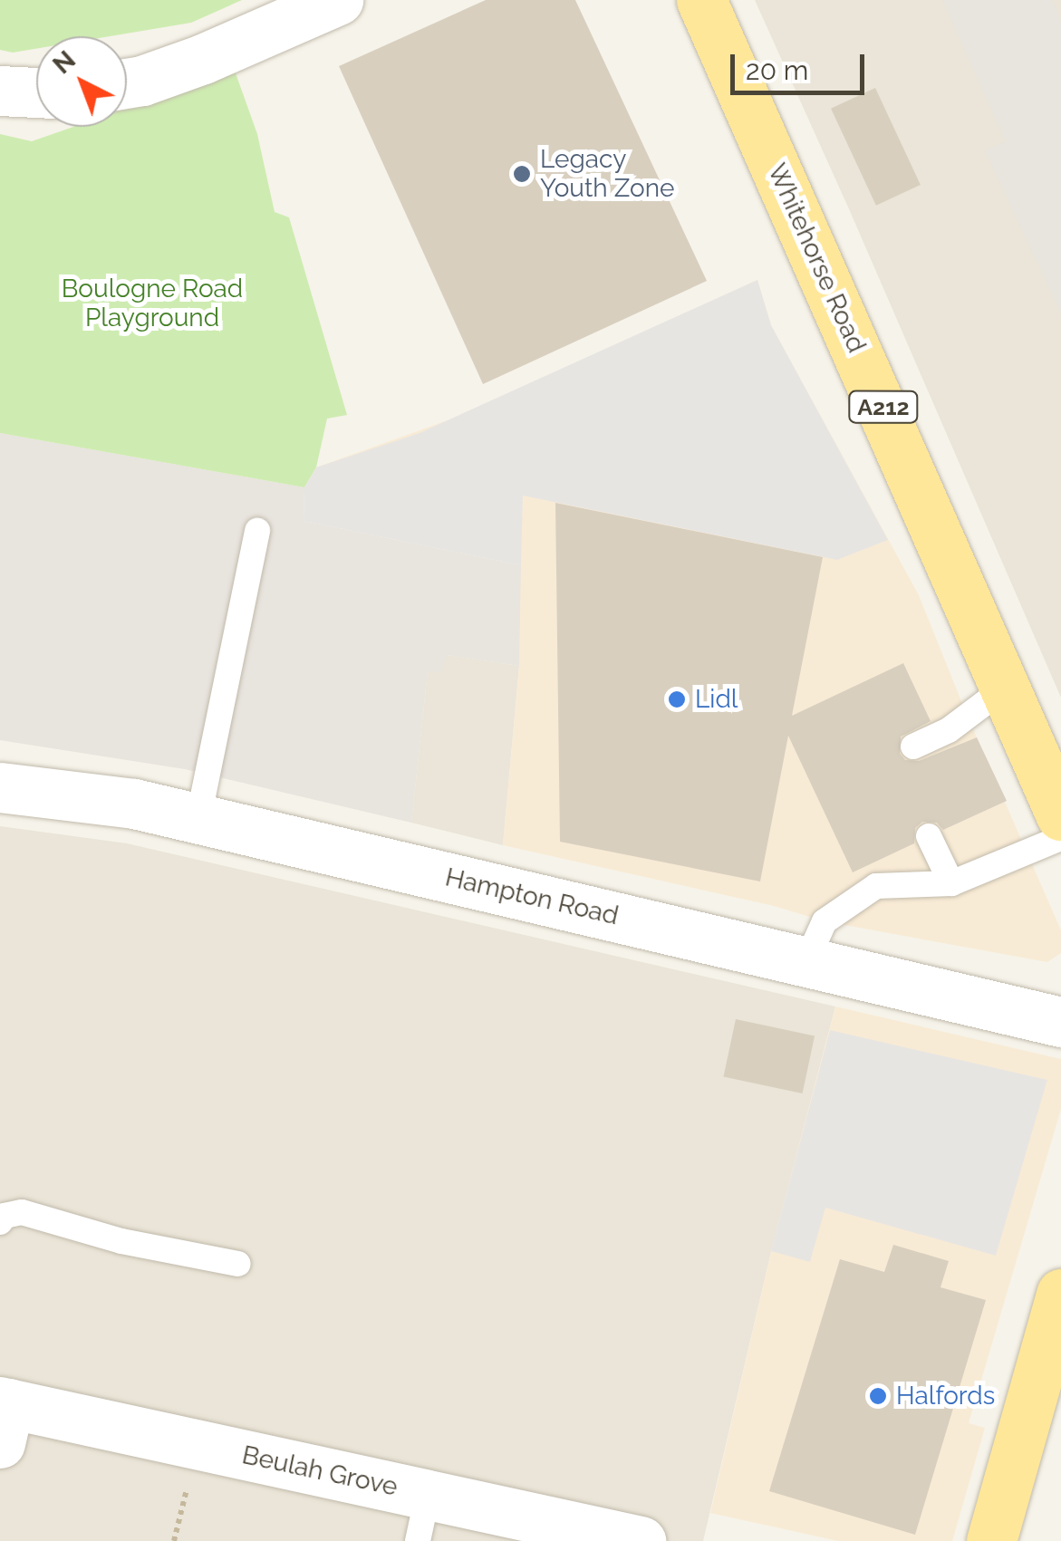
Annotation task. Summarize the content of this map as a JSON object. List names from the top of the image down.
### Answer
{
  "streets": {
    "main road": ["Whitehorse Road", "A212"],
    "street": ["Hampton Road", "Beulah Grove"]
  },
  "parks": ["Boulogne Road Playground"],
  "places": ["Legacy Youth Zone", "Lidl", "Halfords"],
  "scale_bar": "20 m",
  "north": "top left"
}
